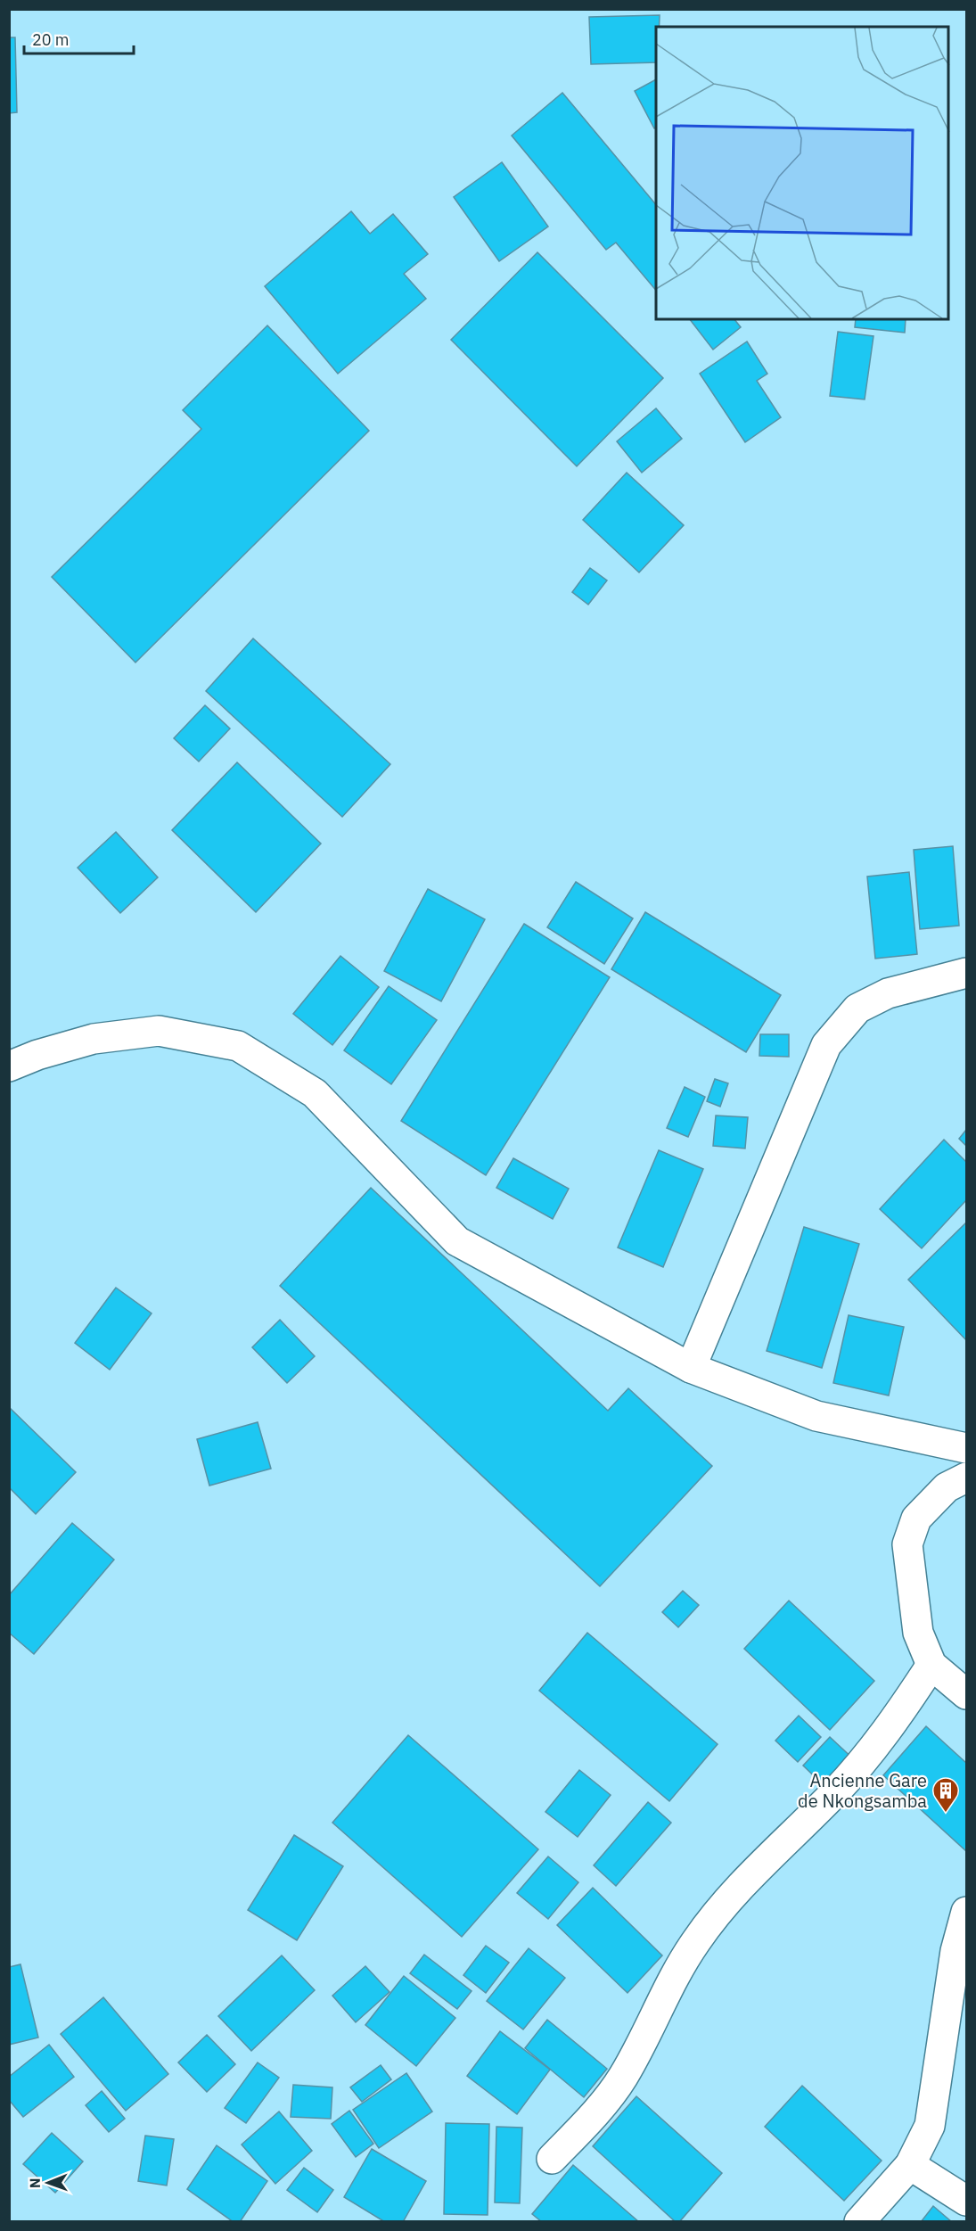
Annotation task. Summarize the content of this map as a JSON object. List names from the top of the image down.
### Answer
{
  "places": {
    "building": ["Ancienne Gare de Nkongsamba"]
  },
  "scale_bar": "20 m",
  "north": "left"
}
